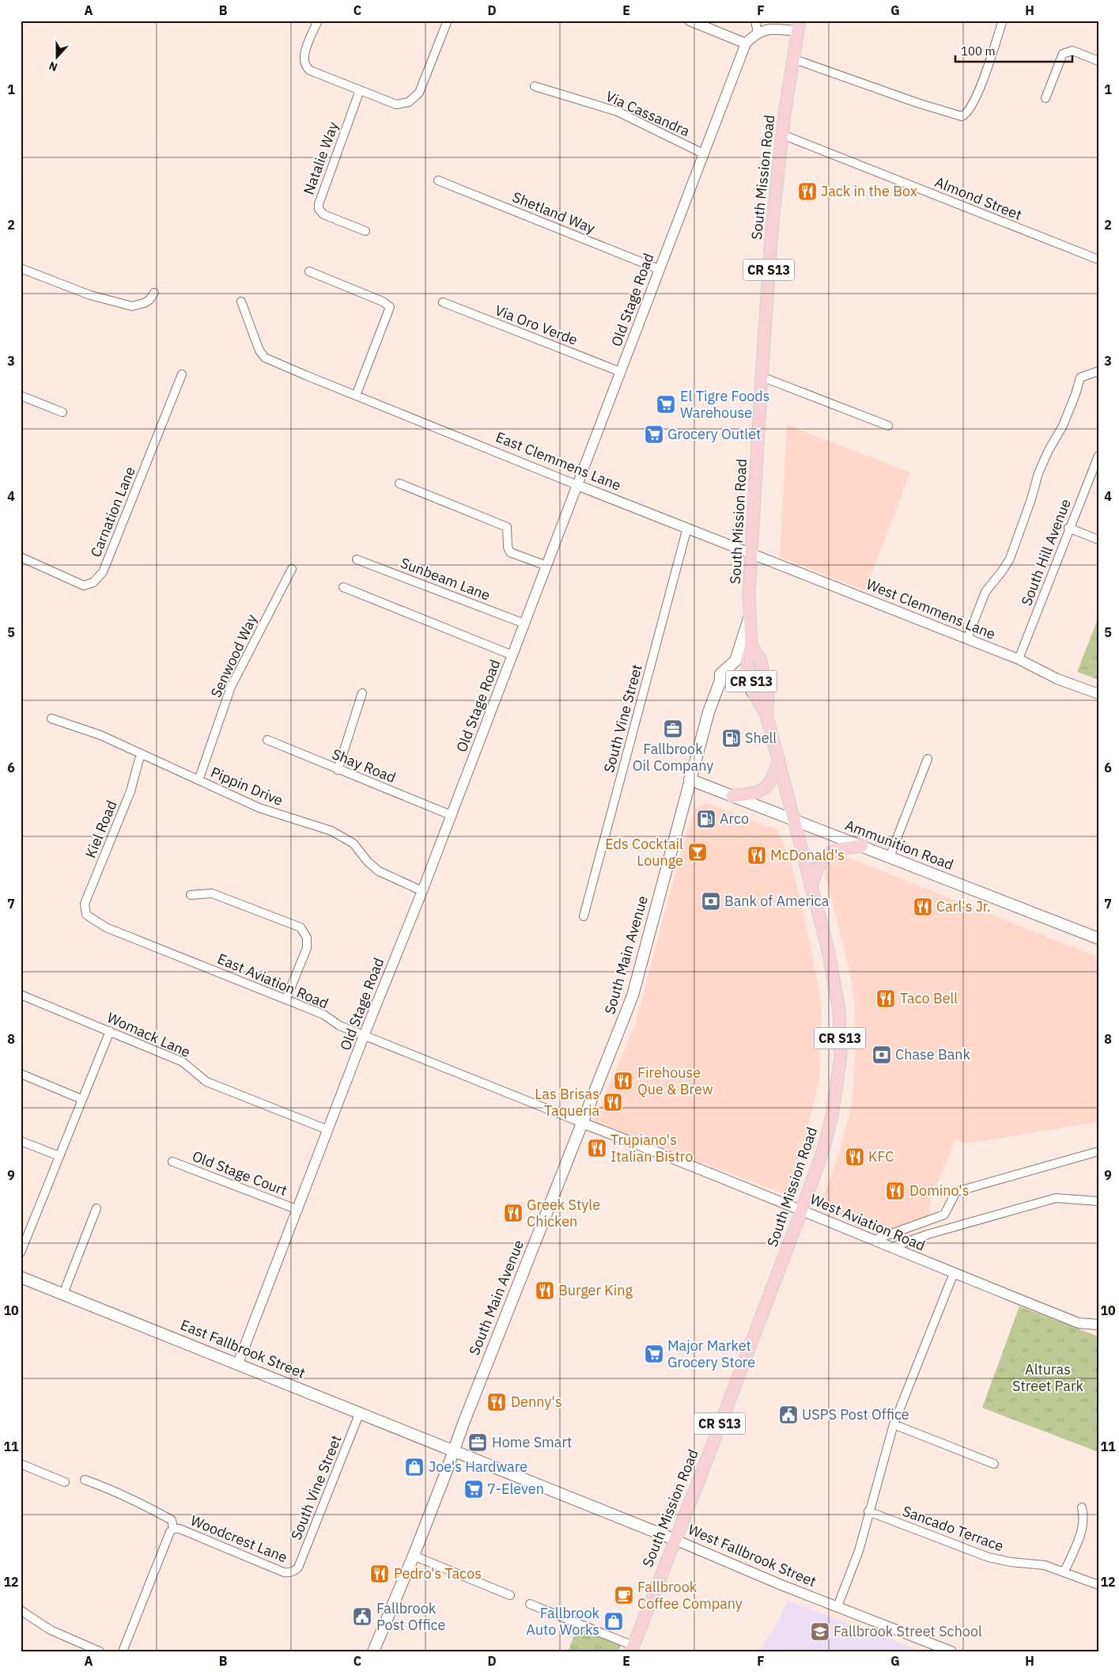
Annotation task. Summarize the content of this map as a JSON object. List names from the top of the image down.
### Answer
{
  "streets": {
    "main road": [
      "South Mission Road",
      "CR S13",
      "Ammunition Road",
      "South Main Avenue",
      "East Fallbrook Street",
      "West Fallbrook Street"
    ],
    "street": [
      "Via Cassandra",
      "Natalie Way",
      "Almond Street",
      "Shetland Way",
      "Old Stage Road",
      "Via Oro Verde",
      "East Clemmens Lane",
      "Carnation Lane",
      "South Hill Avenue",
      "Sunbeam Lane",
      "West Clemmens Lane",
      "Senwood Way",
      "South Vine Street",
      "Shay Road",
      "Pippin Drive",
      "Kiel Road",
      "East Aviation Road",
      "Womack Lane",
      "Old Stage Court",
      "West Aviation Road",
      "Sancado Terrace",
      "Woodcrest Lane"
    ]
  },
  "crossings": [
    ["Via Cassandra", "Old Stage Road"],
    ["South Mission Road", "Almond Street"],
    ["South Mission Road", "East Clemmens Lane"],
    ["South Mission Road", "West Clemmens Lane"],
    ["South Mission Road", "Ammunition Road"],
    ["South Mission Road", "South Main Avenue"],
    ["South Mission Road", "West Aviation Road"],
    ["South Mission Road", "West Fallbrook Street"],
    ["Shetland Way", "Old Stage Road"],
    ["Old Stage Road", "Via Oro Verde"],
    ["Old Stage Road", "East Clemmens Lane"],
    ["Old Stage Road", "Sunbeam Lane"],
    ["Old Stage Road", "Shay Road"],
    ["Old Stage Road", "Pippin Drive"],
    ["Old Stage Road", "East Aviation Road"],
    ["Old Stage Road", "Womack Lane"],
    ["Old Stage Road", "Old Stage Court"],
    ["Old Stage Road", "East Fallbrook Street"],
    ["East Clemmens Lane", "West Clemmens Lane"],
    ["East Clemmens Lane", "South Vine Street"],
    ["South Hill Avenue", "West Clemmens Lane"],
    ["Senwood Way", "Pippin Drive"],
    ["South Vine Street", "East Fallbrook Street"],
    ["South Vine Street", "Woodcrest Lane"],
    ["Pippin Drive", "Kiel Road"],
    ["Kiel Road", "East Aviation Road"],
    ["Ammunition Road", "South Main Avenue"],
    ["South Main Avenue", "East Aviation Road"],
    ["South Main Avenue", "West Aviation Road"],
    ["South Main Avenue", "East Fallbrook Street"],
    ["South Main Avenue", "West Fallbrook Street"],
    ["East Aviation Road", "West Aviation Road"],
    ["East Fallbrook Street", "West Fallbrook Street"]
  ],
  "parks": ["Alturas Street Park"],
  "places": {
    "restaurant": [
      "Jack in the Box",
      "McDonald's",
      "Carl's Jr.",
      "Taco Bell",
      "Firehouse Que & Brew",
      "Las Brisas Taqueria",
      "Trupiano's Italian Bistro",
      "KFC",
      "Domino's",
      "Greek Style Chicken",
      "Burger King",
      "Denny's",
      "Pedro's Tacos"
    ],
    "supermarket": [
      "El Tigre Foods Warehouse",
      "Grocery Outlet",
      "Major Market Grocery Store",
      "7-Eleven"
    ],
    "office": ["Fallbrook Oil Company", "Home Smart"],
    "fuel station": ["Shell", "Arco"],
    "bar": ["Eds Cocktail Lounge"],
    "bank": ["Bank of America", "Chase Bank"],
    "public building": ["USPS Post Office", "Fallbrook Post Office"],
    "shop": ["Joe's Hardware", "Fallbrook Auto Works"],
    "cafe": ["Fallbrook Coffee Company"],
    "school or university": ["Fallbrook Street School"]
  },
  "scale_bar": "100 m",
  "north": "bottom",
  "grid": {
    "columns": [
      "A",
      "B",
      "C",
      "D",
      "E",
      "F",
      "G",
      "H"
    ],
    "rows": [
      "1",
      "2",
      "3",
      "4",
      "5",
      "6",
      "7",
      "8",
      "9",
      "10",
      "11",
      "12"
    ]
  }
}
